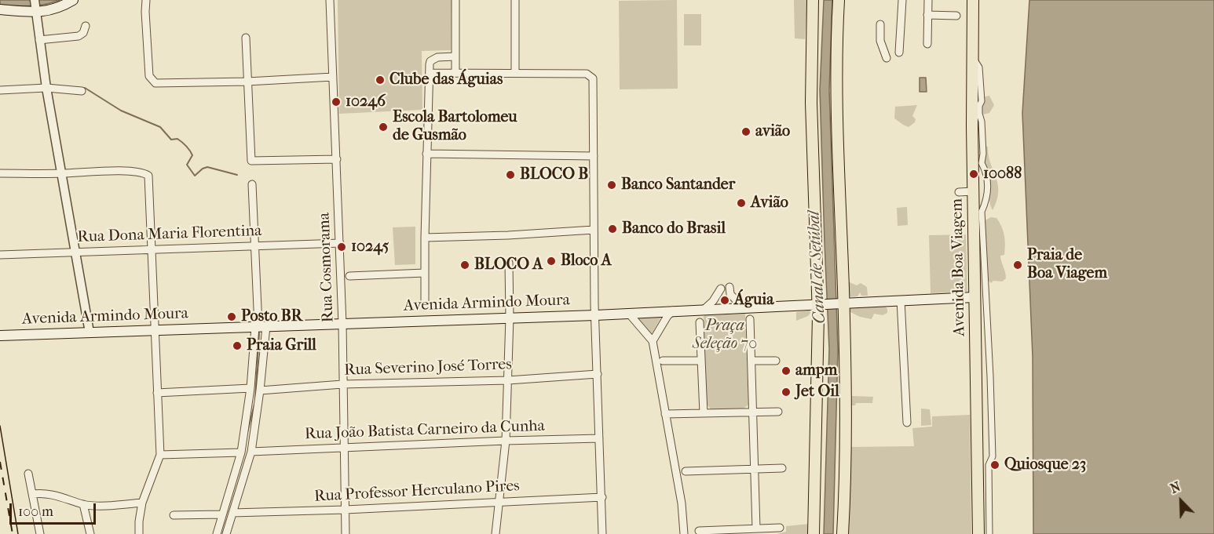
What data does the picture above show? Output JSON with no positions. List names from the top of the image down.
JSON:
{
  "streets": {
    "main road": ["Avenida Boa Viagem", "Avenida Armindo Moura"],
    "street": [
      "Rua Dona Maria Florentina",
      "Rua Cosmorama",
      "Rua Severino José Torres",
      "Rua João Batista Carneiro da Cunha",
      "Rua Professor Herculano Pires"
    ]
  },
  "crossings": [
    ["Rua Dona Maria Florentina", "Rua Cosmorama"],
    ["Rua Cosmorama", "Avenida Armindo Moura"],
    ["Rua Cosmorama", "Rua Severino José Torres"],
    ["Rua Cosmorama", "Rua João Batista Carneiro da Cunha"],
    ["Rua Cosmorama", "Rua Professor Herculano Pires"],
    ["Avenida Boa Viagem", "Avenida Armindo Moura"]
  ],
  "water": ["Canal de Setúbal"],
  "parks": ["Praça Seleção 70"],
  "places": [
    "Clube das Águias",
    "10246",
    "Escola Bartolomeu de Gusmão",
    "avião",
    "10088",
    "BLOCO B",
    "Banco Santander",
    "Avião",
    "Banco do Brasil",
    "10245",
    "Bloco A",
    "BLOCO A",
    "Praia de Boa Viagem",
    "Águia",
    "Posto BR",
    "Praia Grill",
    "ampm",
    "Jet Oil",
    "Quiosque 23"
  ],
  "scale_bar": "100 m",
  "north": "top left"
}
